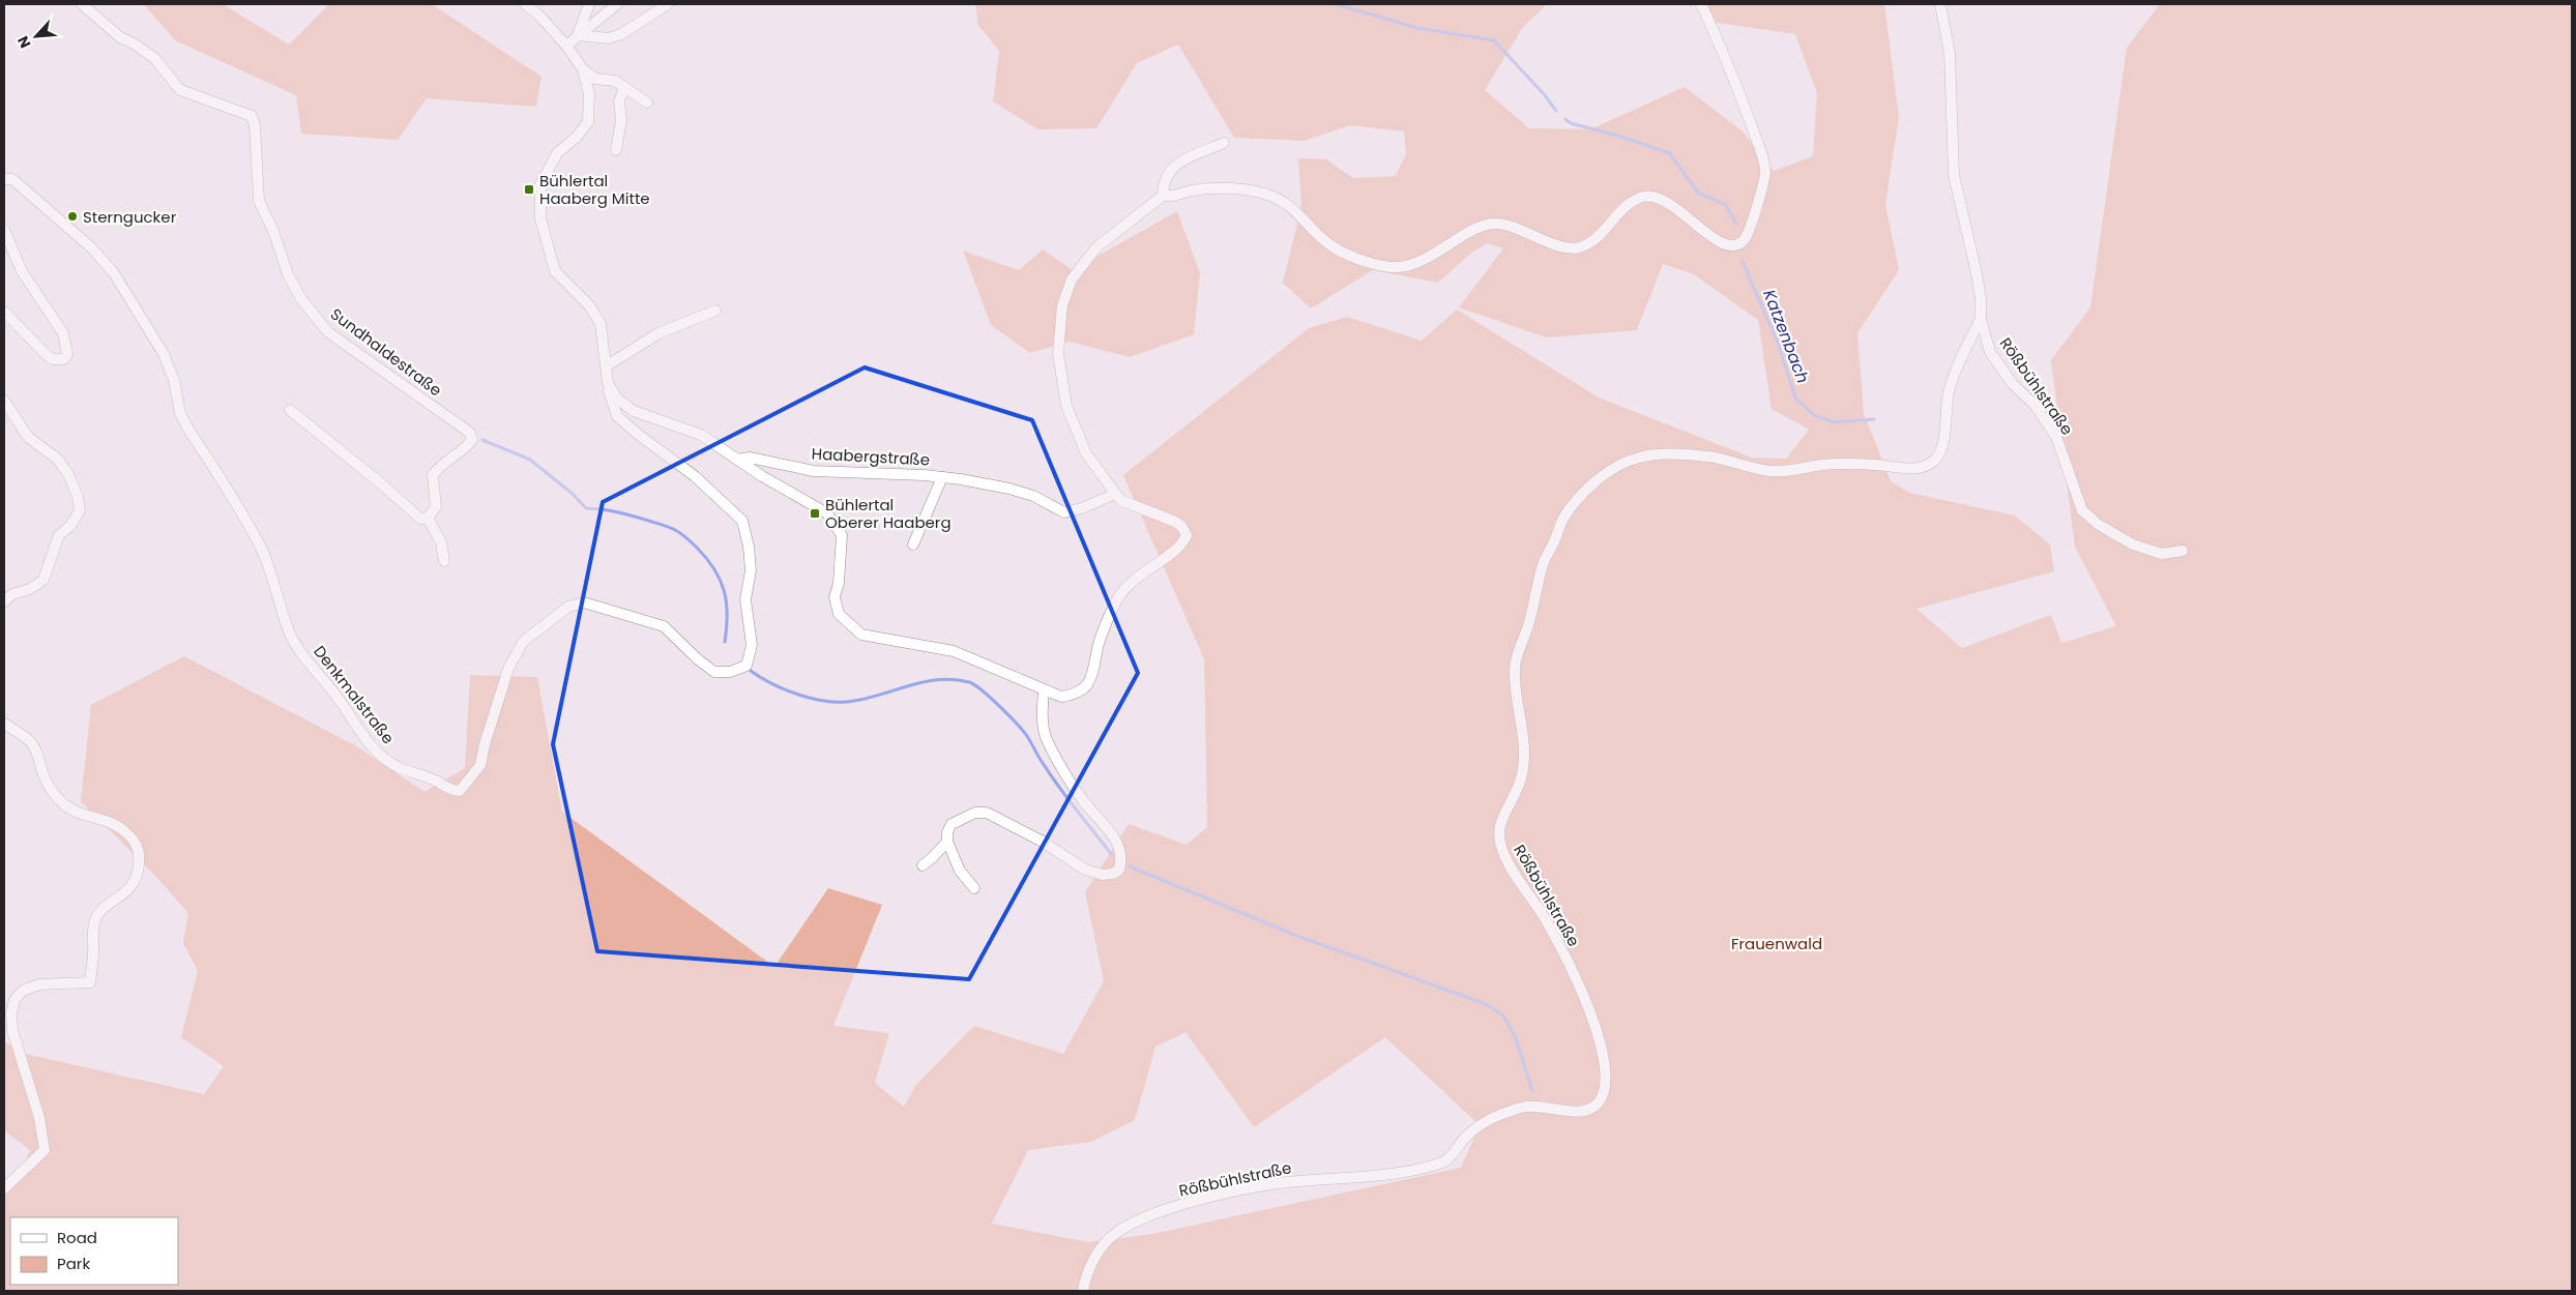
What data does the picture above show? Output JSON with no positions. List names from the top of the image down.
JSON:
{
  "streets": {
    "street": [
      "Sundhaldestraße",
      "Rößbühlstraße",
      "Haabergstraße",
      "Denkmalstraße"
    ]
  },
  "water": ["Katzenbach"],
  "parks": ["Frauenwald"],
  "places": {
    "transit": ["Bühlertal Haaberg Mitte", "Bühlertal Oberer Haaberg"],
    "other": ["Sterngucker"]
  },
  "legend": ["Road", "Park"],
  "north": "bottom left"
}
